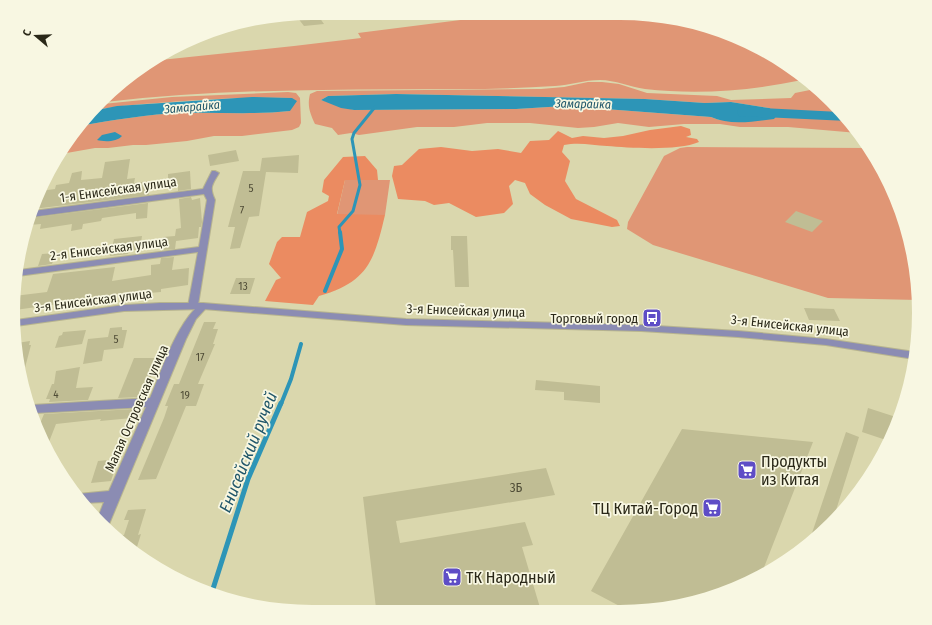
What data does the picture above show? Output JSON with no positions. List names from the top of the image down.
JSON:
{
  "streets": {
    "street": [
      "1-я Енисейская улица",
      "2-я Енисейская улица",
      "3-я Енисейская улица",
      "Малая Островская улица"
    ]
  },
  "crossings": [
    ["1-я Енисейская улица", "Малая Островская улица"],
    ["2-я Енисейская улица", "Малая Островская улица"],
    ["3-я Енисейская улица", "Малая Островская улица"]
  ],
  "water": ["Замарайка", "Енисейский ручей"],
  "places": {
    "bus stop": ["Торговый город"],
    "supermarket": ["Продукты из Китая", "ТЦ Китай-Город", "ТК Народный"]
  },
  "house_numbers": [
    "5",
    "7",
    "13",
    "5",
    "17",
    "4",
    "19",
    "3Б"
  ],
  "north": "left"
}
